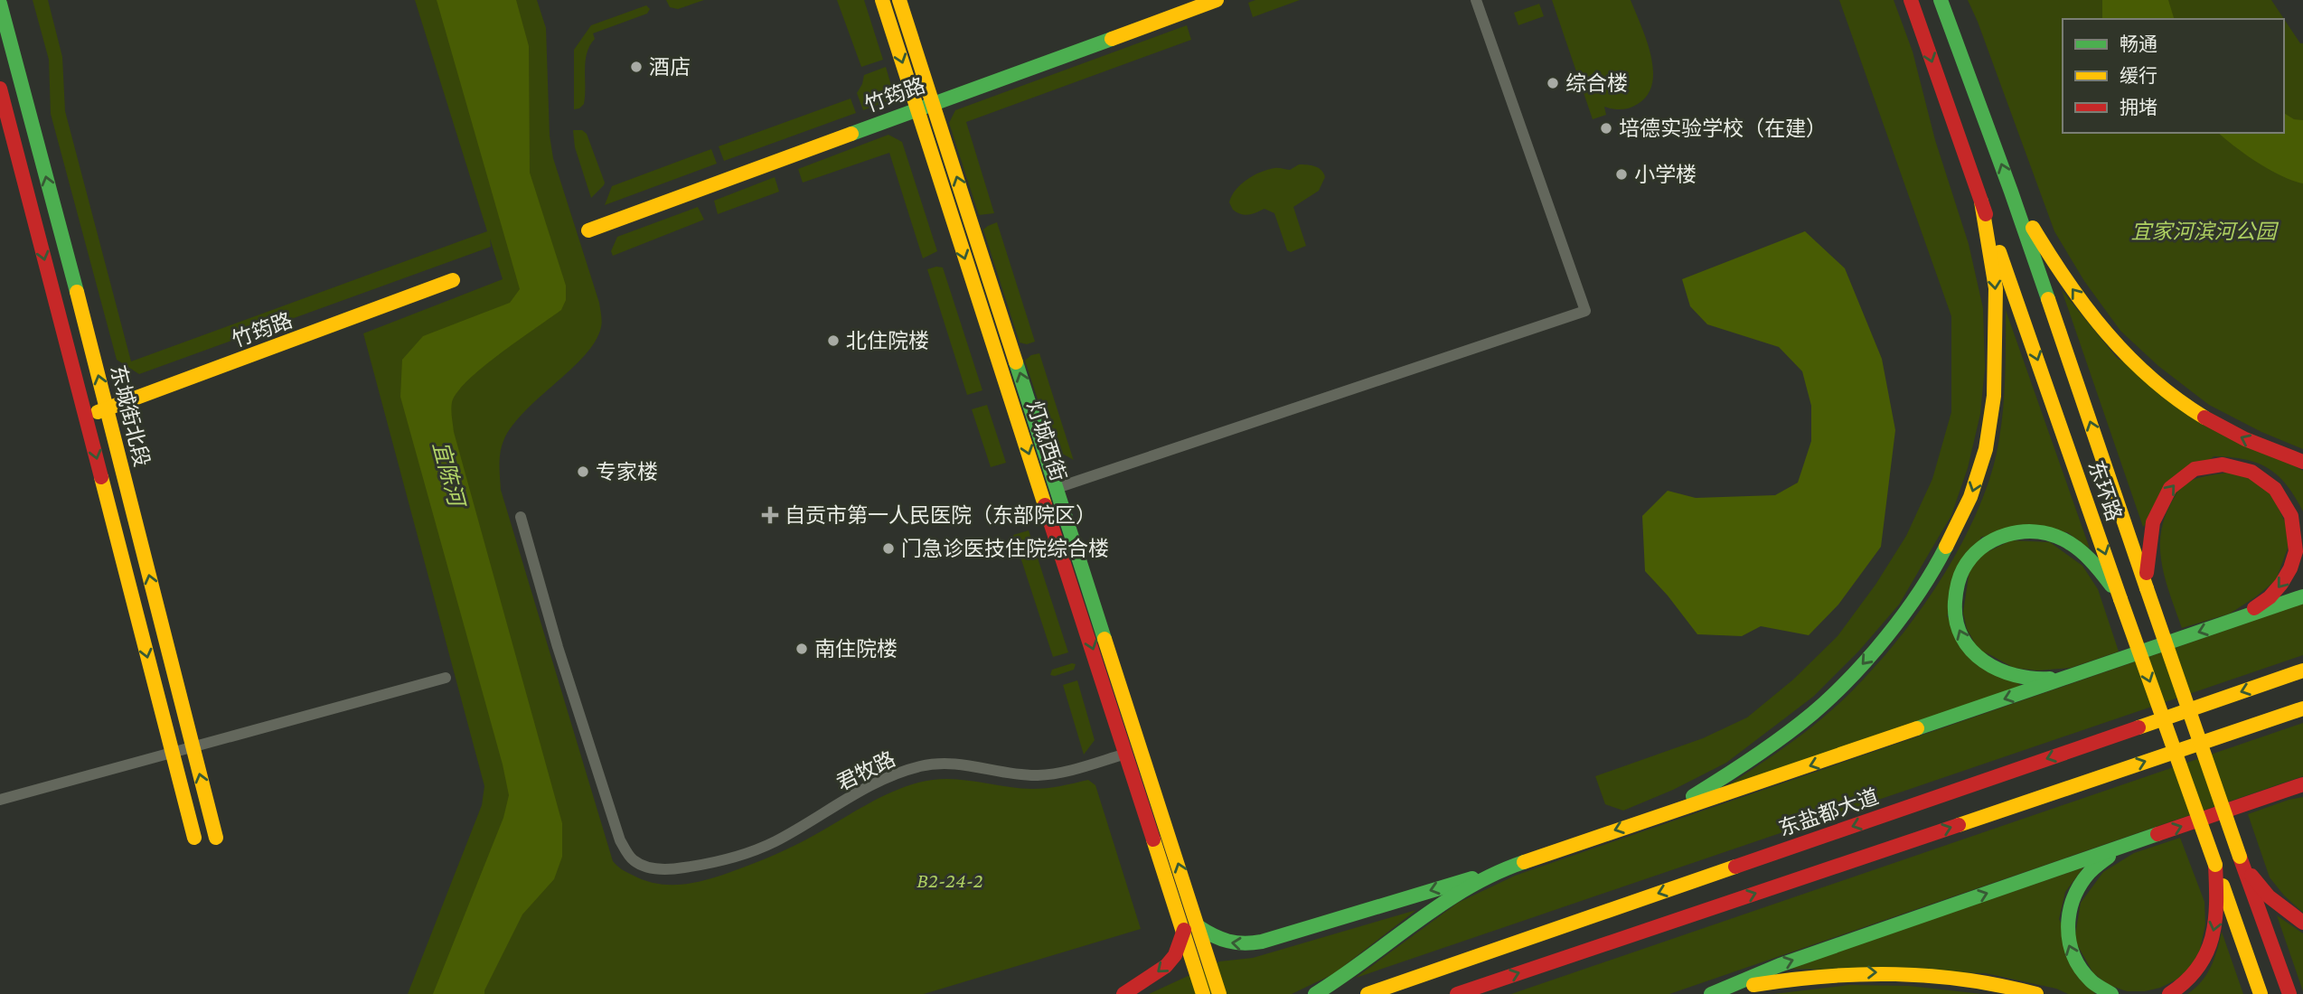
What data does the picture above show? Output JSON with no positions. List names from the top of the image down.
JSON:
{
  "streets": {
    "main road": [
      "竹筠路",
      "东城街北段",
      "灯城西街",
      "东环路",
      "东盐都大道"
    ],
    "street": ["君牧路"]
  },
  "crossings": [
    ["竹筠路", "东城街北段"],
    ["竹筠路", "灯城西街"],
    ["灯城西街", "君牧路"]
  ],
  "water": ["宜陈河"],
  "parks": ["宜家河滨河公园", "B2-24-2"],
  "places": {
    "other": [
      "酒店",
      "综合楼",
      "培德实验学校（在建）",
      "小学楼",
      "北住院楼",
      "专家楼",
      "门急诊医技住院综合楼",
      "南住院楼"
    ],
    "health": ["自贡市第一人民医院（东部院区）"]
  },
  "legend": ["畅通", "缓行", "拥堵"]
}
